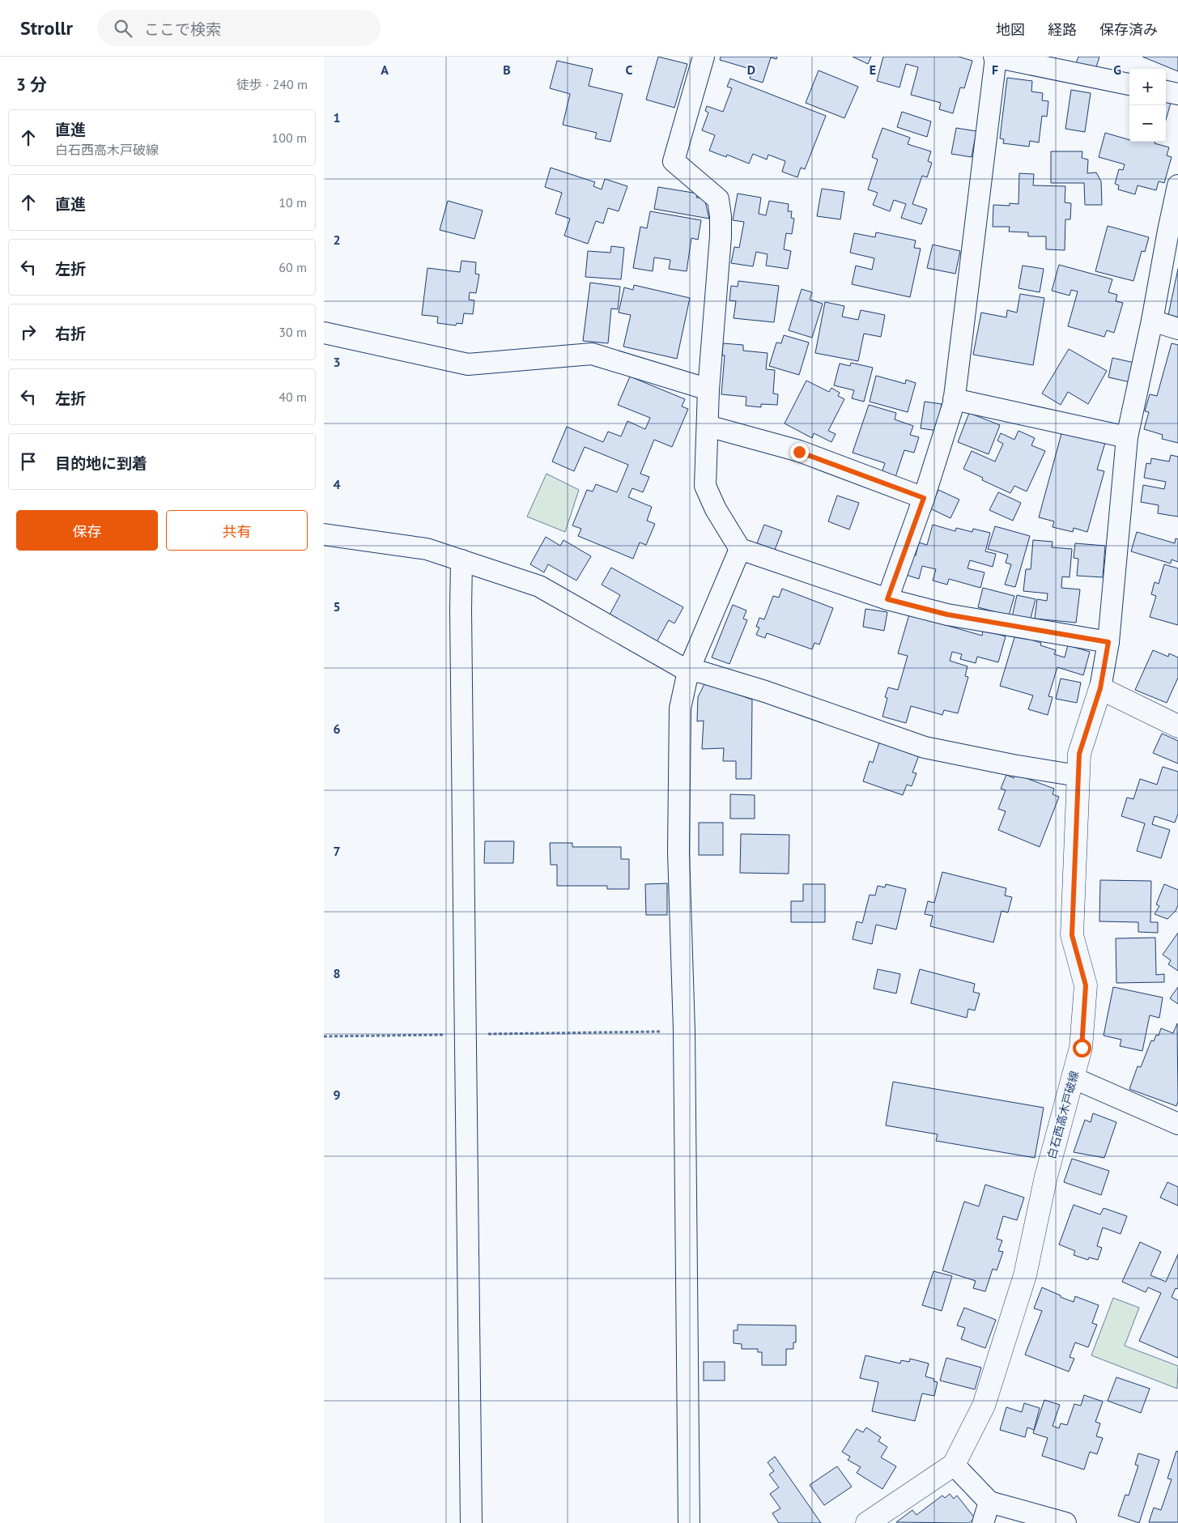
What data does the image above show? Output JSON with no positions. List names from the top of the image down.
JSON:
{
  "streets": {
    "main road": ["白石西高木戸破線"]
  },
  "page": {
    "header": "Strollr",
    "search": "ここで検索",
    "nav": ["地図", "経路", "保存済み"],
    "heading": ["3 分", "徒歩 · 240 m"],
    "map_buttons": ["+", "−"],
    "list": [
      ["直進", "白石西高木戸破線", "100 m"],
      ["直進", "10 m"],
      ["左折", "60 m"],
      ["右折", "30 m"],
      ["左折", "40 m"],
      "目的地に到着"
    ],
    "buttons": ["保存", "共有"]
  },
  "grid": {
    "columns": [
      "A",
      "B",
      "C",
      "D",
      "E",
      "F",
      "G"
    ],
    "rows": [
      "1",
      "2",
      "3",
      "4",
      "5",
      "6",
      "7",
      "8",
      "9"
    ]
  }
}
